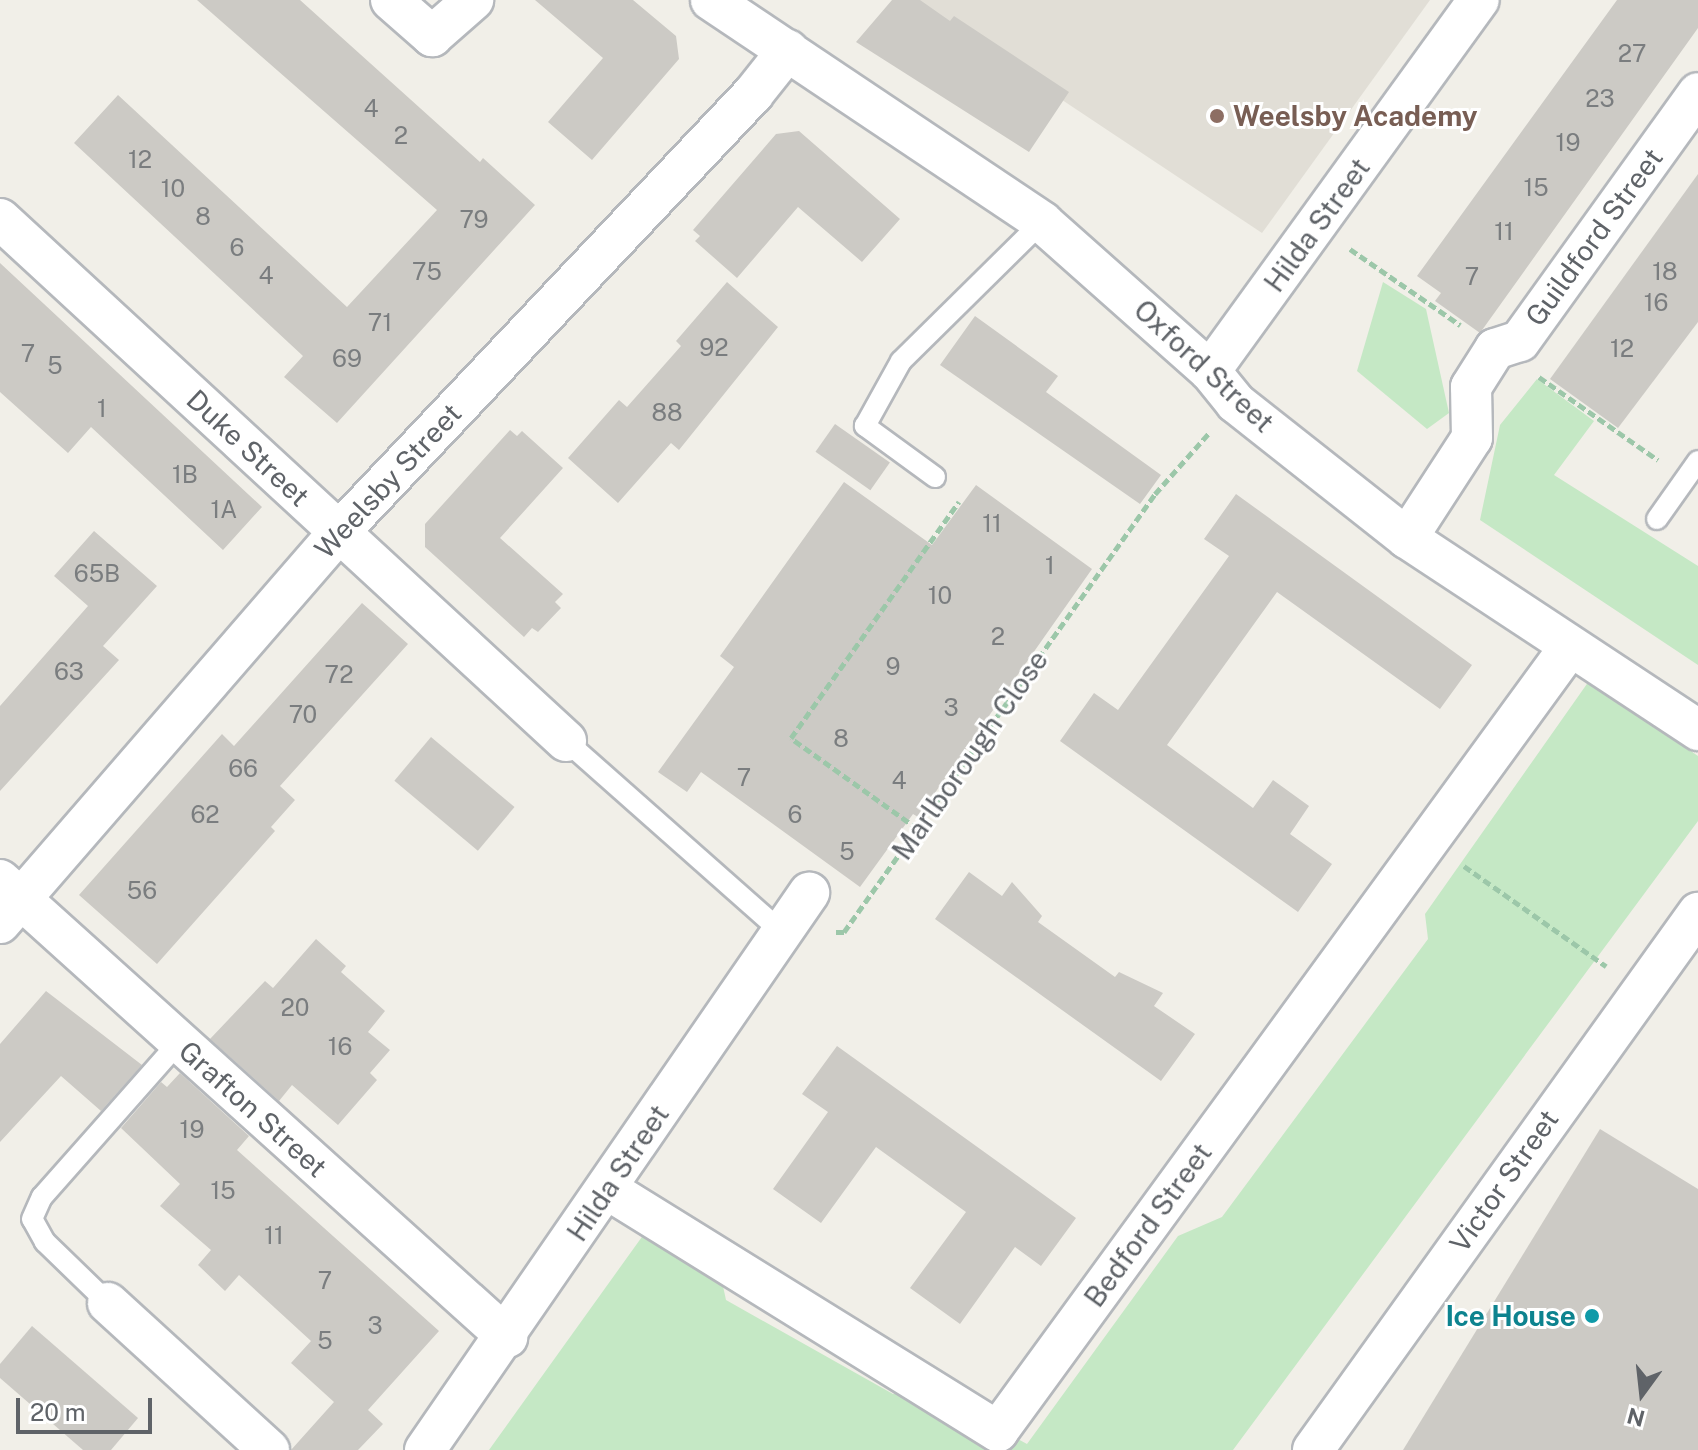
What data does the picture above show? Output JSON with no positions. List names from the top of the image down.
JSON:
{
  "streets": {
    "street": [
      "Hilda Street",
      "Guildford Street",
      "Oxford Street",
      "Duke Street",
      "Weelsby Street",
      "Grafton Street",
      "Victor Street",
      "Bedford Street"
    ],
    "path": ["Marlborough Close"]
  },
  "crossings": [
    ["Hilda Street", "Oxford Street"],
    ["Hilda Street", "Marlborough Close"],
    ["Hilda Street", "Grafton Street"],
    ["Hilda Street", "Bedford Street"],
    ["Guildford Street", "Oxford Street"],
    ["Oxford Street", "Weelsby Street"],
    ["Oxford Street", "Marlborough Close"],
    ["Oxford Street", "Bedford Street"],
    ["Duke Street", "Weelsby Street"],
    ["Weelsby Street", "Grafton Street"]
  ],
  "places": ["Weelsby Academy", "Ice House"],
  "house_numbers": [
    "27",
    "23",
    "4",
    "2",
    "19",
    "12",
    "15",
    "10",
    "8",
    "79",
    "11",
    "6",
    "75",
    "18",
    "4",
    "7",
    "16",
    "71",
    "92",
    "12",
    "7",
    "69",
    "5",
    "1",
    "88",
    "1B",
    "1A",
    "11",
    "1",
    "65B",
    "10",
    "2",
    "9",
    "63",
    "72",
    "3",
    "70",
    "8",
    "66",
    "7",
    "4",
    "62",
    "6",
    "5",
    "56",
    "20",
    "16",
    "19",
    "15",
    "11",
    "7",
    "3",
    "5"
  ],
  "scale_bar": "20 m",
  "north": "bottom"
}
